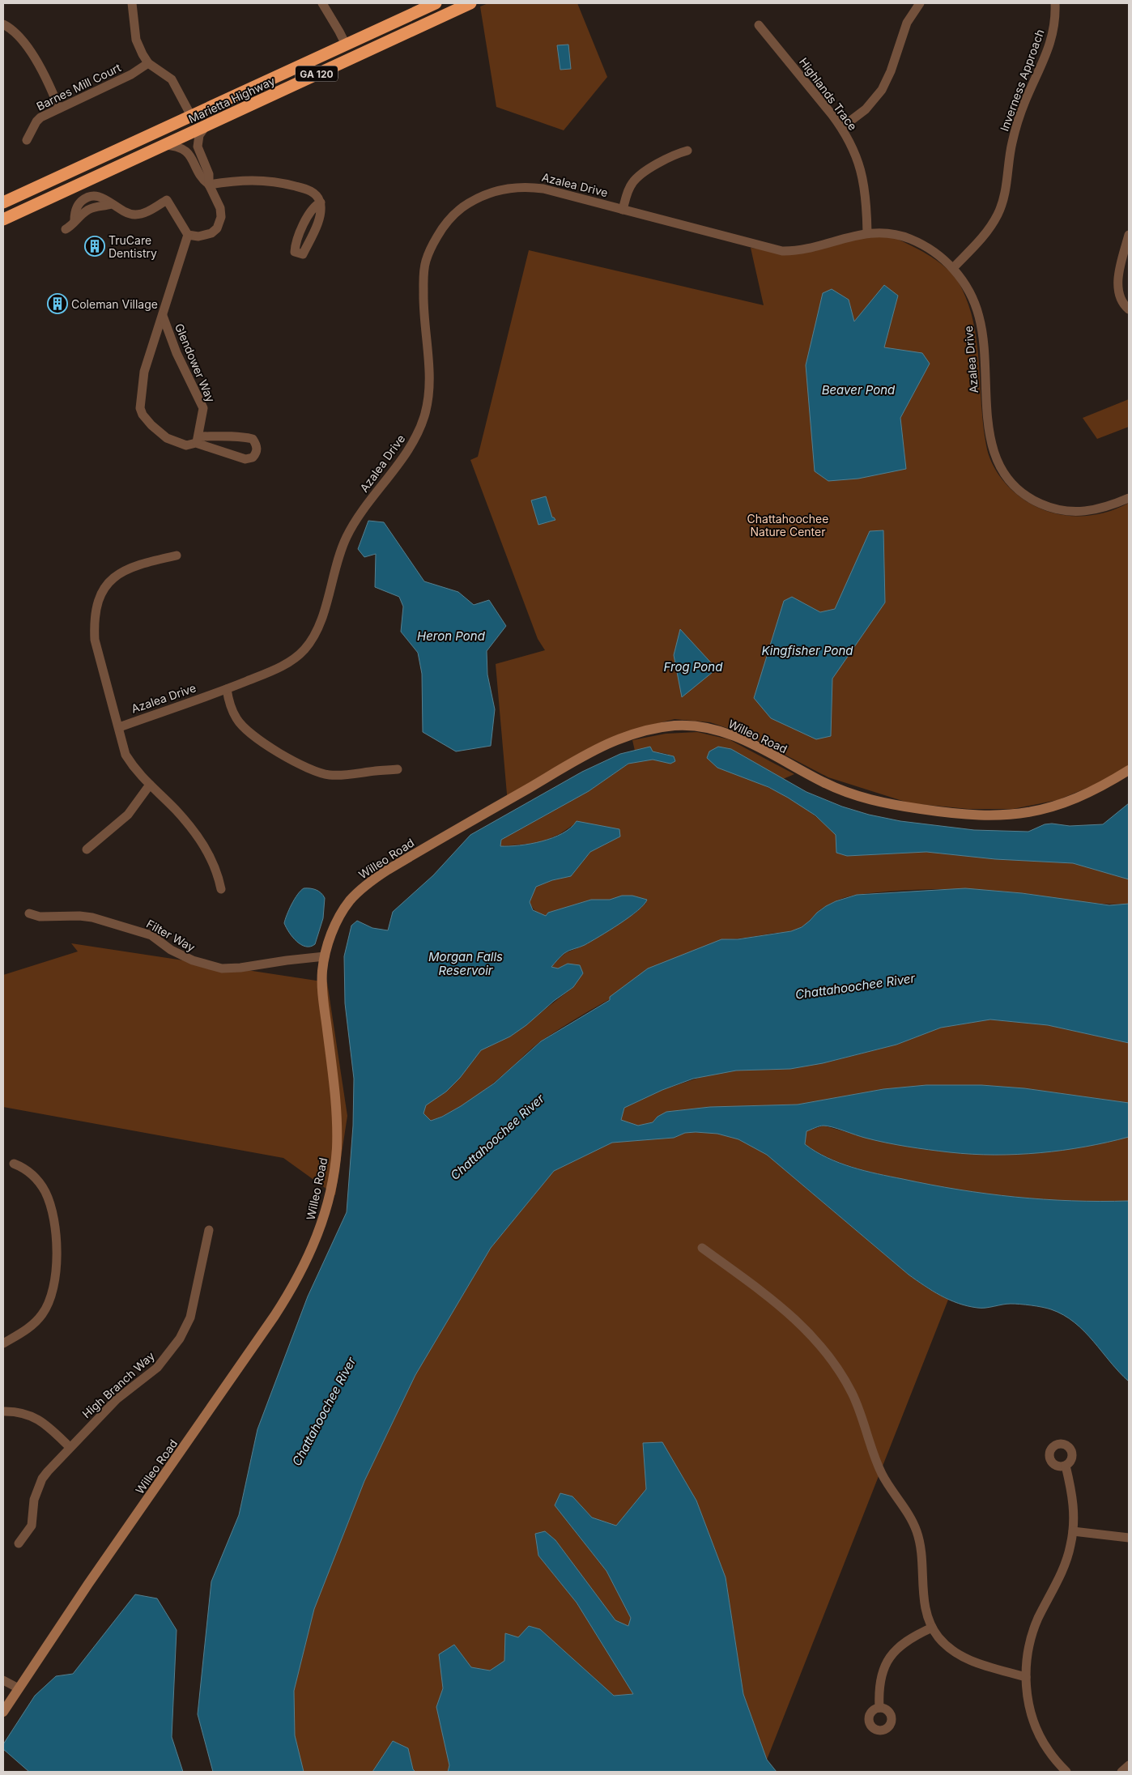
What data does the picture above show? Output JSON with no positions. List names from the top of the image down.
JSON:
{
  "streets": {
    "highway": ["GA 120", "Marietta Highway"],
    "street": [
      "Inverness Approach",
      "Barnes Mill Court",
      "Highlands Trace",
      "Azalea Drive",
      "Glendower Way",
      "Willeo Road",
      "Filter Way",
      "High Branch Way"
    ]
  },
  "crossings": [
    ["Inverness Approach", "Azalea Drive"],
    ["Highlands Trace", "Azalea Drive"],
    ["Willeo Road", "Filter Way"]
  ],
  "water": [
    "Beaver Pond",
    "Heron Pond",
    "Kingfisher Pond",
    "Frog Pond",
    "Morgan Falls Reservoir",
    "Chattahoochee River"
  ],
  "parks": ["Chattahoochee Nature Center"],
  "places": {
    "building": ["TruCare Dentistry", "Coleman Village"]
  }
}
